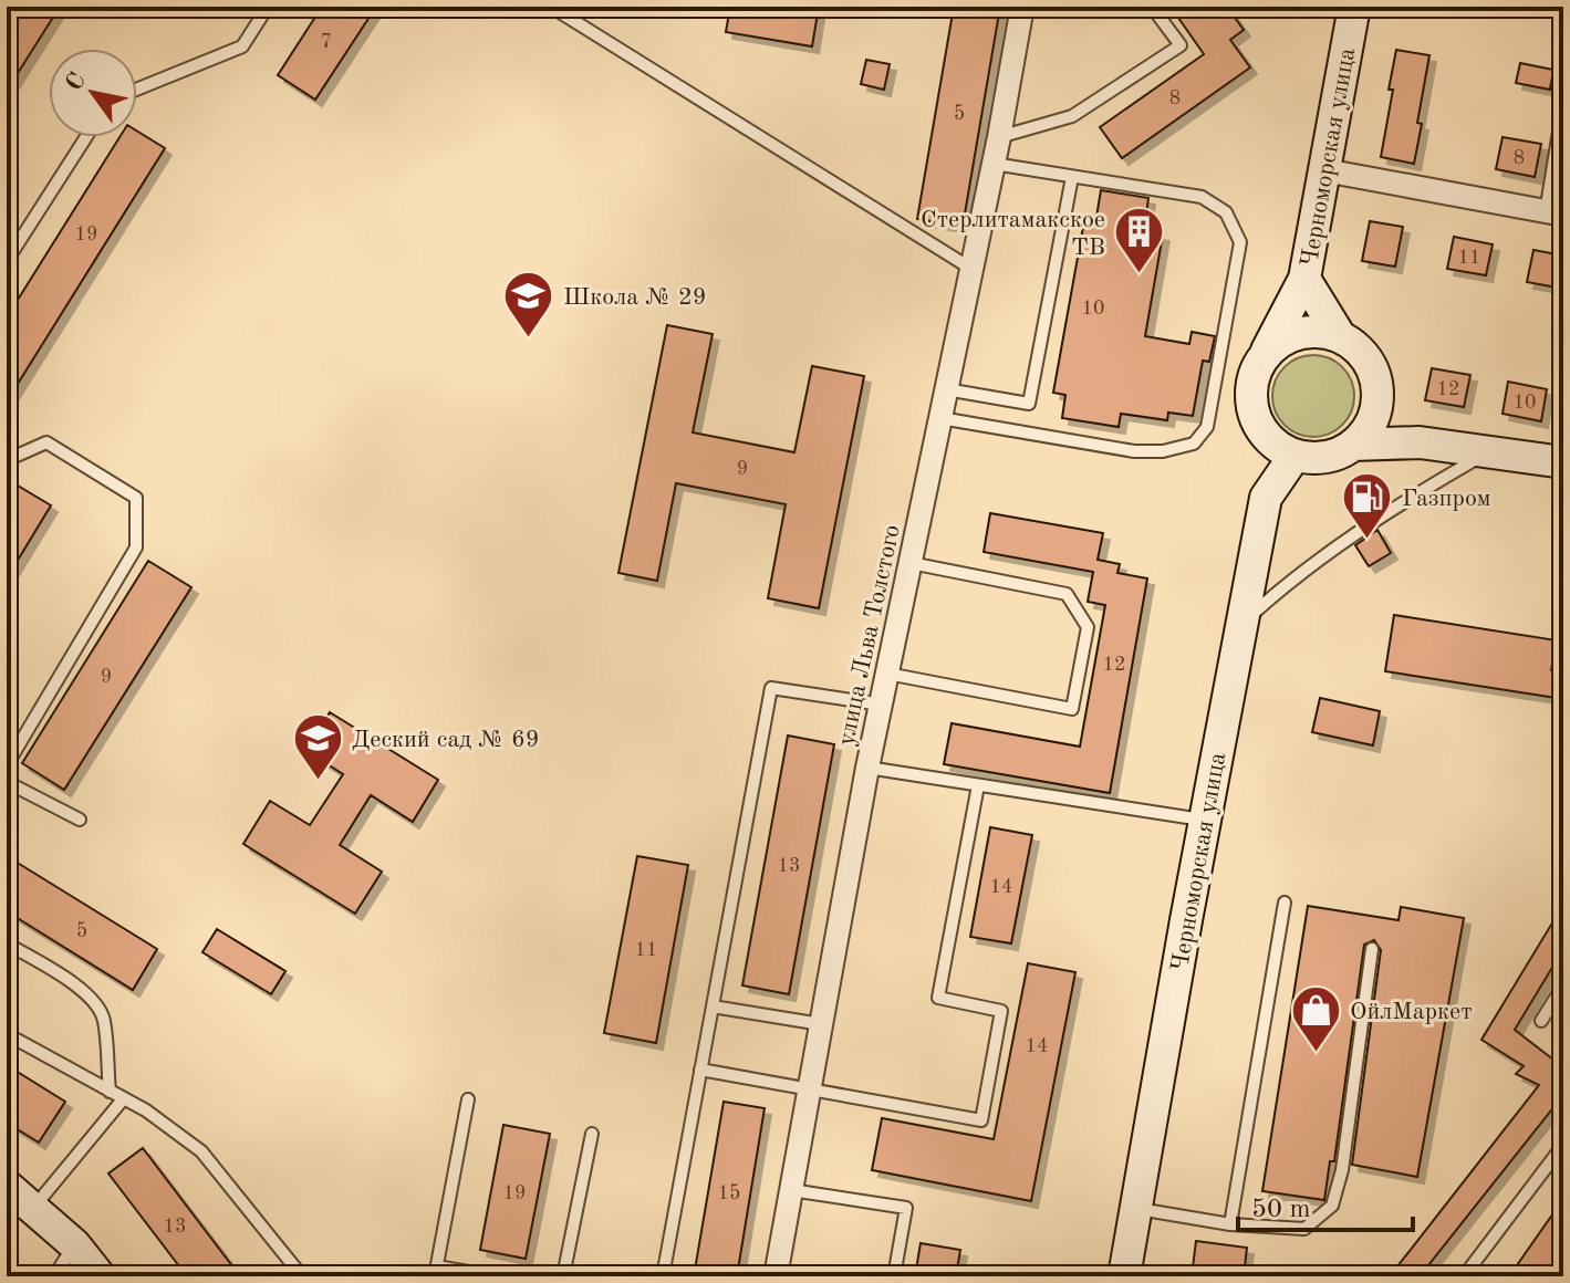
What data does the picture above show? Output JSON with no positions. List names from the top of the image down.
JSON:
{
  "streets": {
    "main road": ["Черноморская улица"],
    "street": ["улица Льва Толстого"]
  },
  "places": {
    "building": ["Стерлитамакское ТВ"],
    "school or university": ["Школа № 29", "Деский сад № 69"],
    "fuel station": ["Газпром"],
    "shop": ["ОйлМаркет"]
  },
  "house_numbers": [
    "7",
    "8",
    "5",
    "8",
    "19",
    "11",
    "10",
    "12",
    "10",
    "9",
    "12",
    "9",
    "13",
    "14",
    "5",
    "11",
    "14",
    "19",
    "15",
    "13"
  ],
  "scale_bar": "50 m",
  "north": "top left"
}
